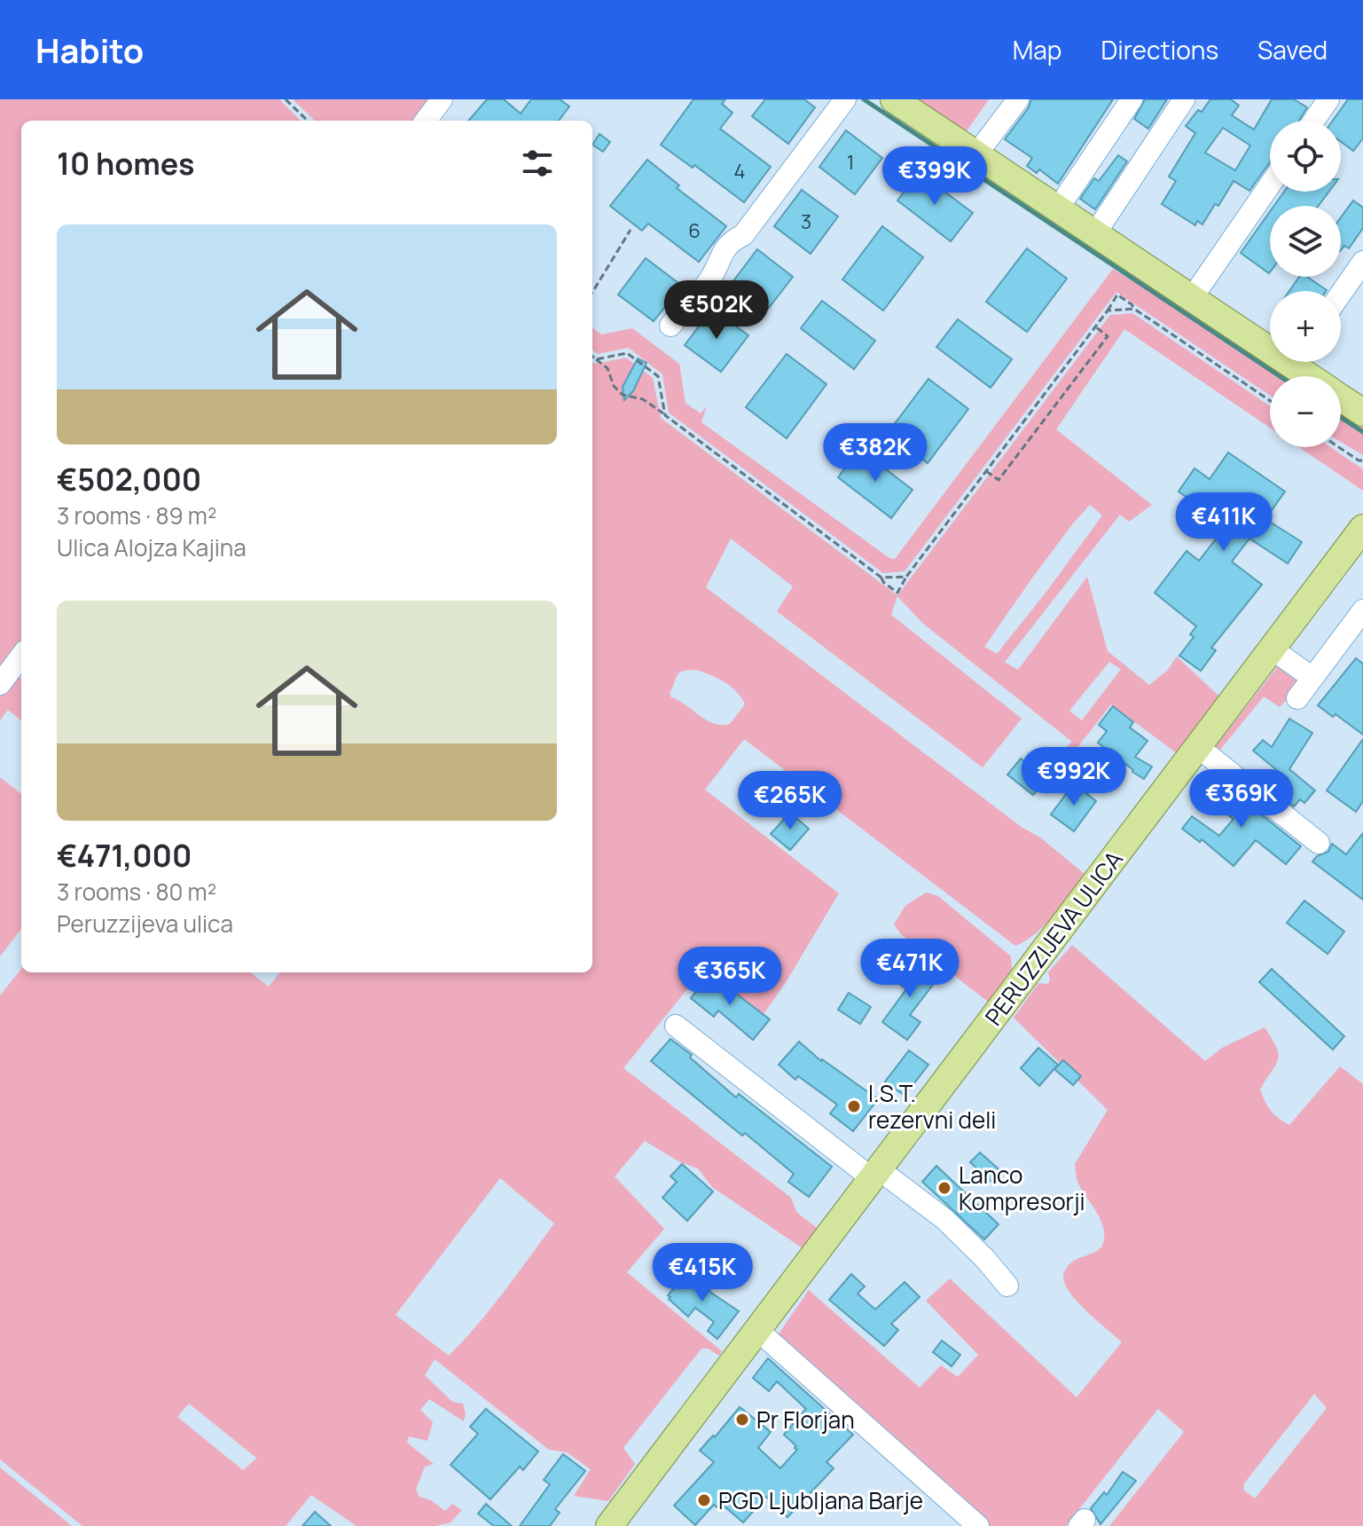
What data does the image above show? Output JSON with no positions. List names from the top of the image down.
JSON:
{
  "streets": {
    "main road": ["PERUZZIJEVA ULICA"]
  },
  "places": [
    "I.S.T. rezervni deli",
    "Lanco Kompresorji",
    "Pr Florjan",
    "PGD Ljubljana Barje"
  ],
  "house_numbers": [
    "1",
    "4",
    "3",
    "6"
  ],
  "page": {
    "header": "Habito",
    "nav": ["Map", "Directions", "Saved"],
    "map_buttons": ["+", "−"],
    "heading": "10 homes",
    "price": [
      "€399K",
      "€502K",
      "€382K",
      "€411K",
      "€992K",
      "€369K",
      "€265K",
      "€471K",
      "€365K",
      "€415K"
    ],
    "list": [
      {
        "name": "€502,000",
        "note": "3 rooms · 89 m² · Ulica Alojza Kajina"
      },
      {
        "name": "€471,000",
        "note": "3 rooms · 80 m² · Peruzzijeva ulica"
      }
    ]
  }
}
